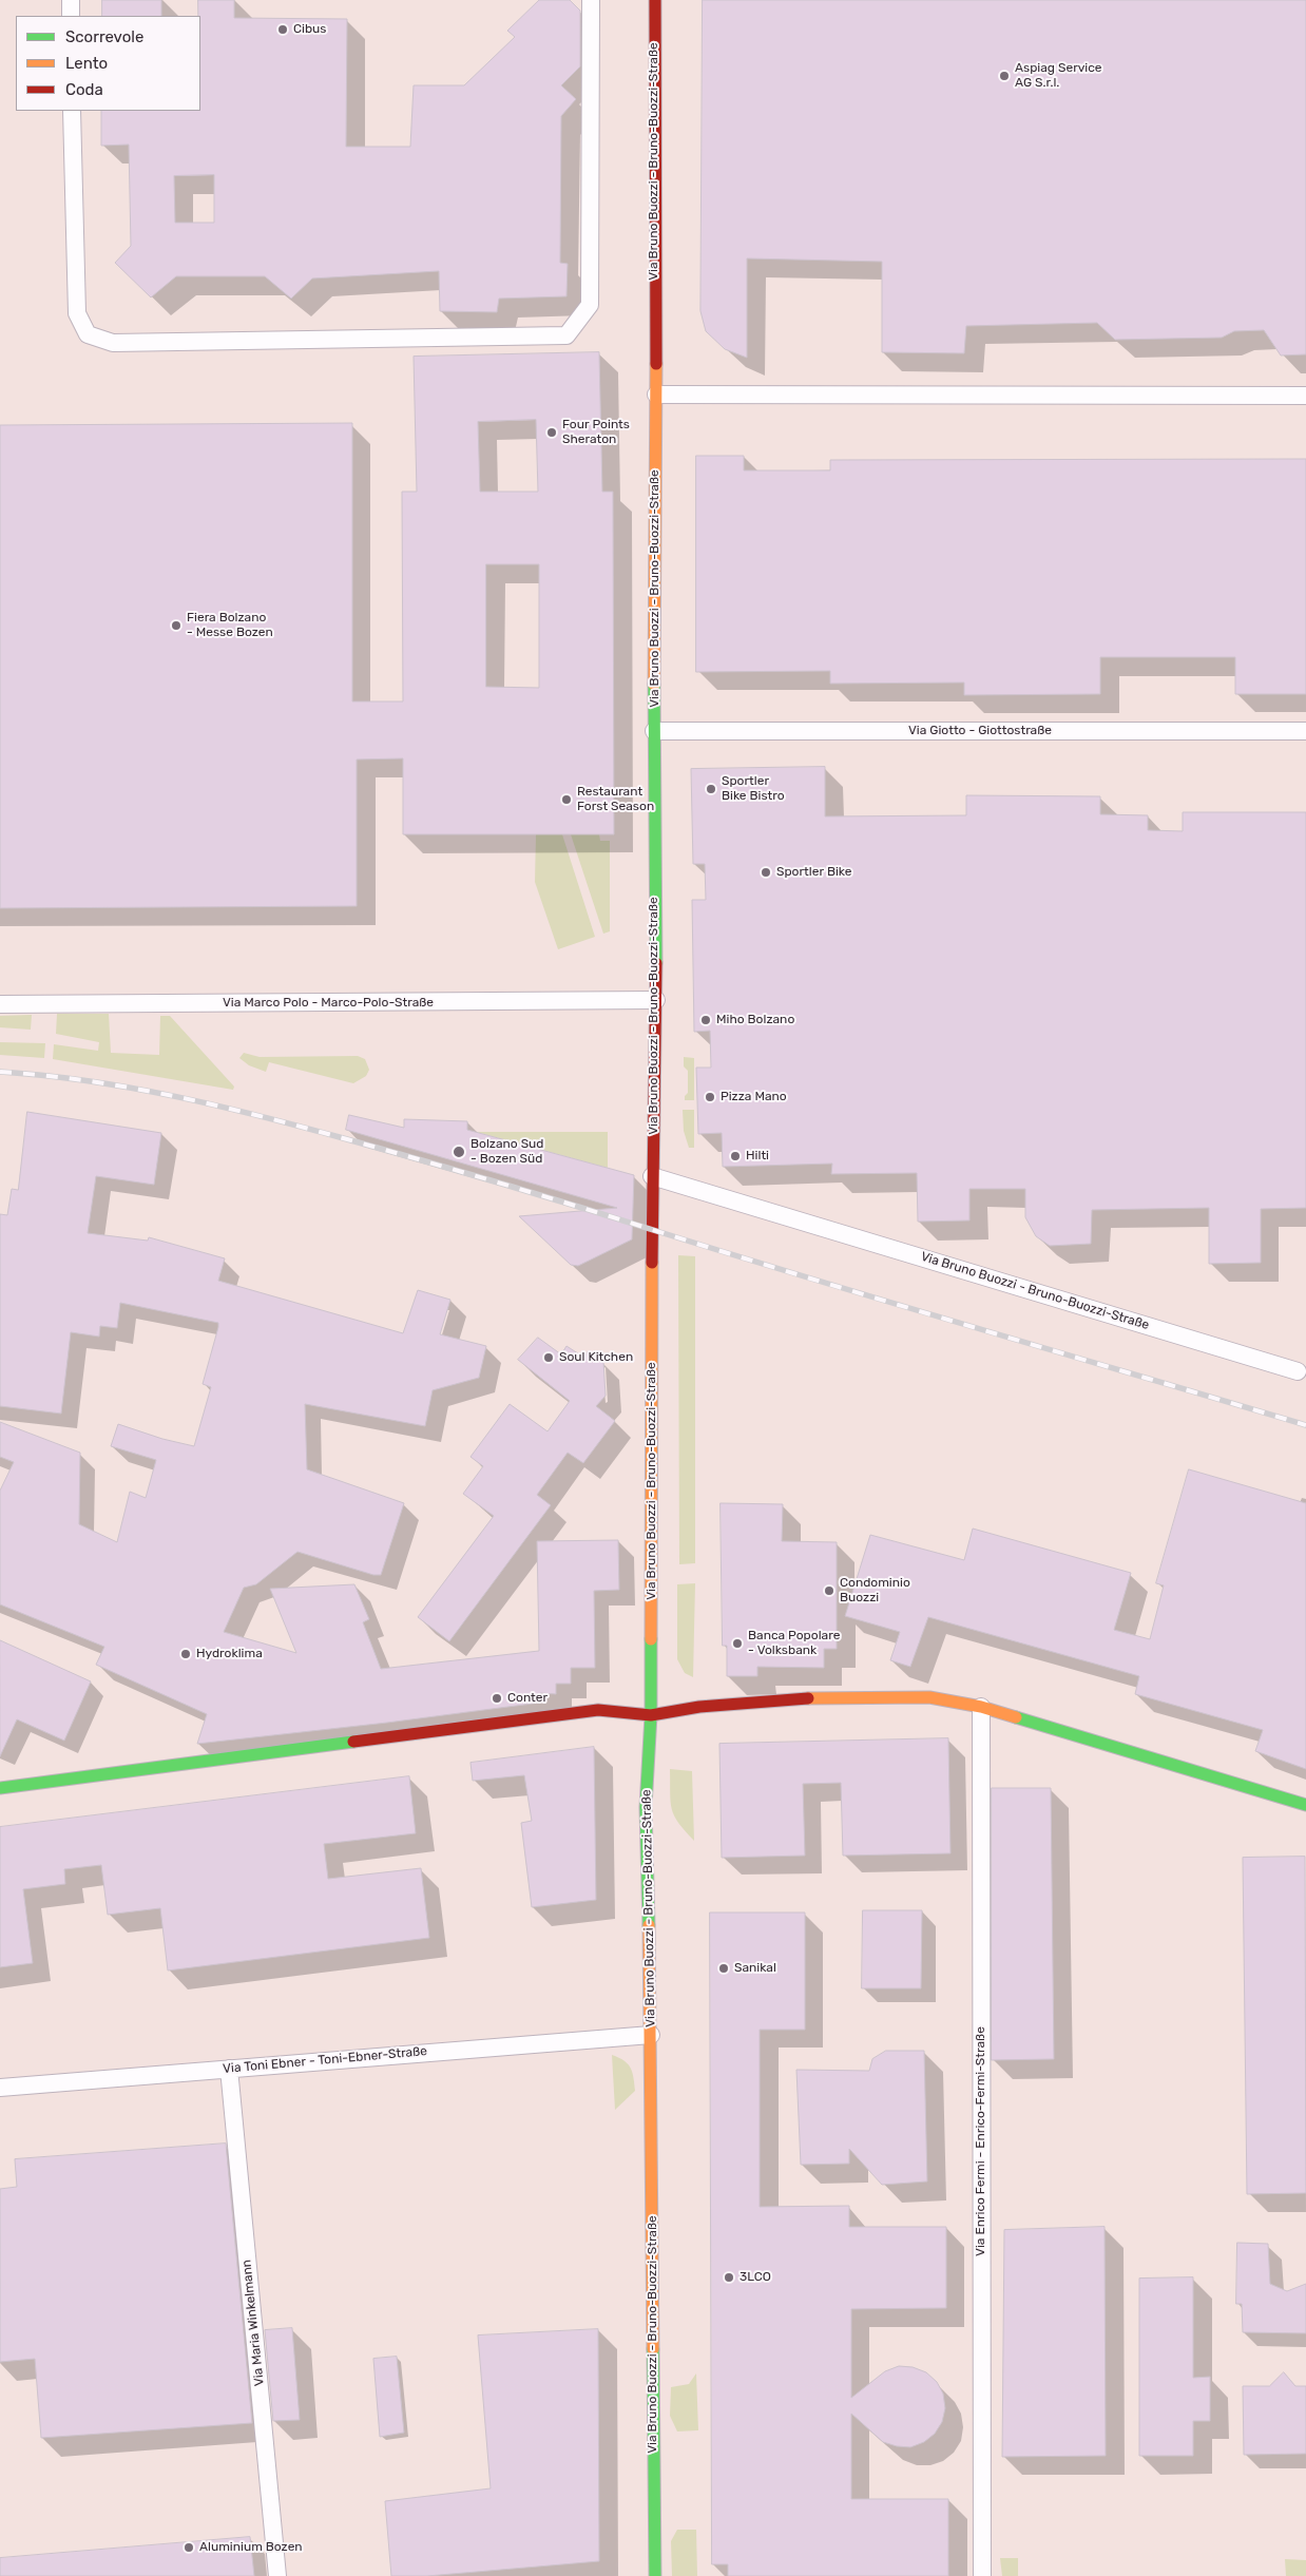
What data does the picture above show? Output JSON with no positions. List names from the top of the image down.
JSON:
{
  "streets": {
    "main road": ["Via Bruno Buozzi - Bruno-Buozzi-Straße"],
    "street": [
      "Via Giotto - Giottostraße",
      "Via Marco Polo - Marco-Polo-Straße",
      "Via Toni Ebner - Toni-Ebner-Straße",
      "Via Enrico Fermi - Enrico-Fermi-Straße",
      "Via Maria Winkelmann"
    ]
  },
  "crossings": [
    ["Via Bruno Buozzi - Bruno-Buozzi-Straße", "Via Giotto - Giottostraße"],
    ["Via Bruno Buozzi - Bruno-Buozzi-Straße", "Via Marco Polo - Marco-Polo-Straße"],
    ["Via Bruno Buozzi - Bruno-Buozzi-Straße", "Via Toni Ebner - Toni-Ebner-Straße"],
    ["Via Toni Ebner - Toni-Ebner-Straße", "Via Maria Winkelmann"]
  ],
  "places": [
    "Cibus",
    "Aspiag Service AG S.r.l.",
    "Four Points Sheraton",
    "Fiera Bolzano - Messe Bozen",
    "Sportler Bike Bistro",
    "Restaurant Forst Season",
    "Sportler Bike",
    "Miho Bolzano",
    "Pizza Mano",
    "Bolzano Sud - Bozen Süd",
    "Hilti",
    "Soul Kitchen",
    "Condominio Buozzi",
    "Banca Popolare - Volksbank",
    "Hydroklima",
    "Conter",
    "Sanikal",
    "3LCO",
    "Aluminium Bozen"
  ],
  "legend": ["Scorrevole", "Lento", "Coda"]
}
